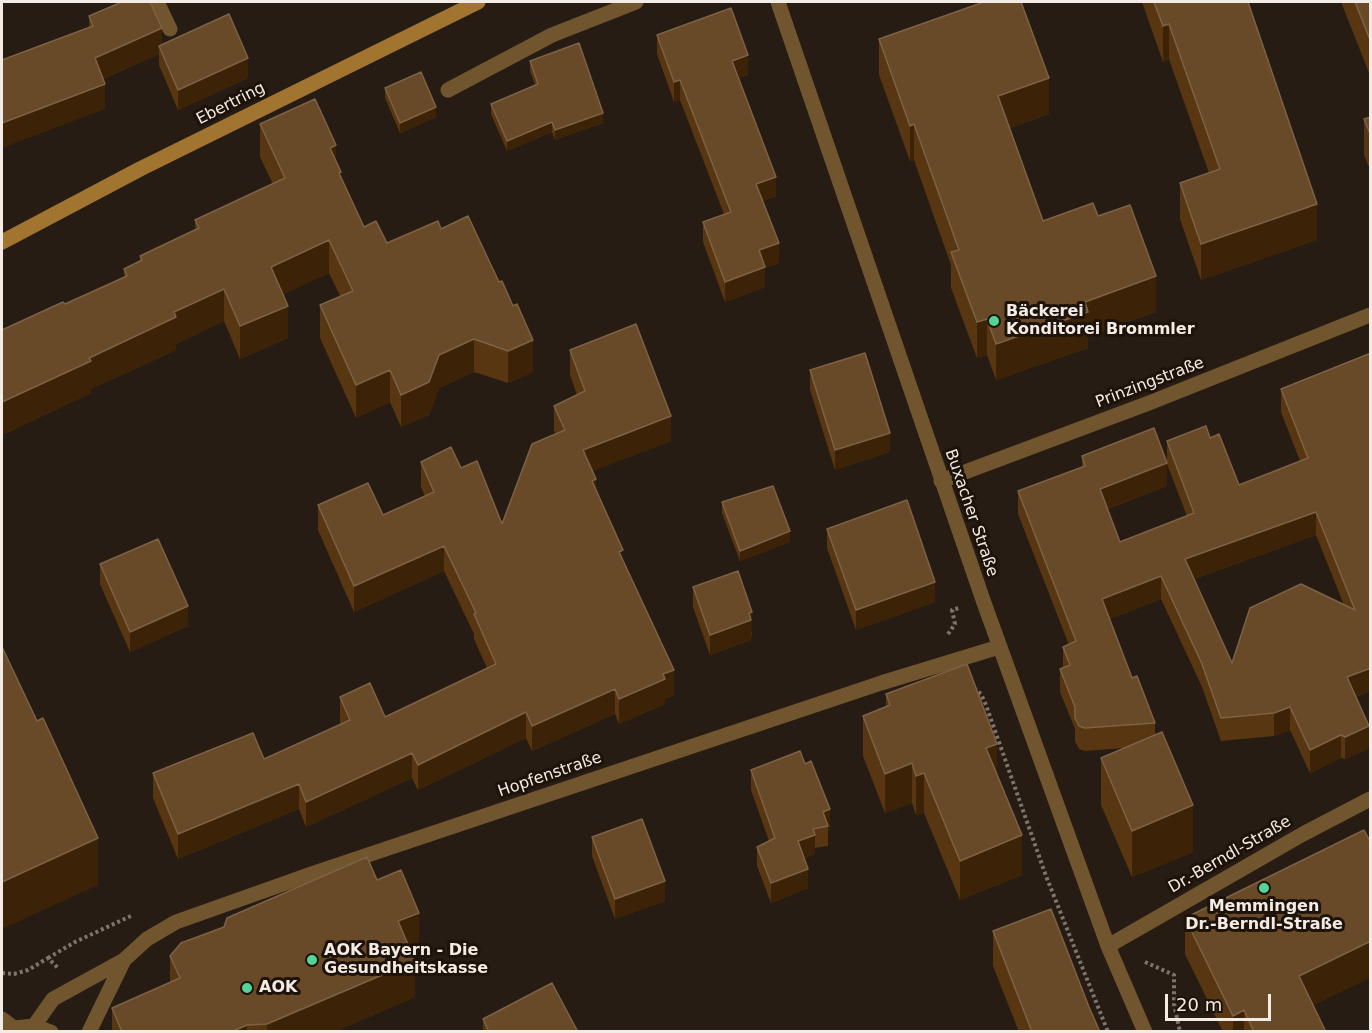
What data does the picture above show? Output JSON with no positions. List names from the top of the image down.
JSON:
{
  "streets": {
    "main road": ["Ebertring"],
    "street": [
      "Prinzingstraße",
      "Buxacher Straße",
      "Hopfenstraße",
      "Dr.-Berndl-Straße"
    ]
  },
  "crossings": [
    ["Prinzingstraße", "Buxacher Straße"],
    ["Buxacher Straße", "Hopfenstraße"],
    ["Buxacher Straße", "Dr.-Berndl-Straße"]
  ],
  "places": [
    "Bäckerei Konditorei Brommler",
    "Memmingen Dr.-Berndl-Straße",
    "AOK Bayern - Die Gesundheitskasse",
    "AOK"
  ],
  "scale_bar": "20 m"
}
